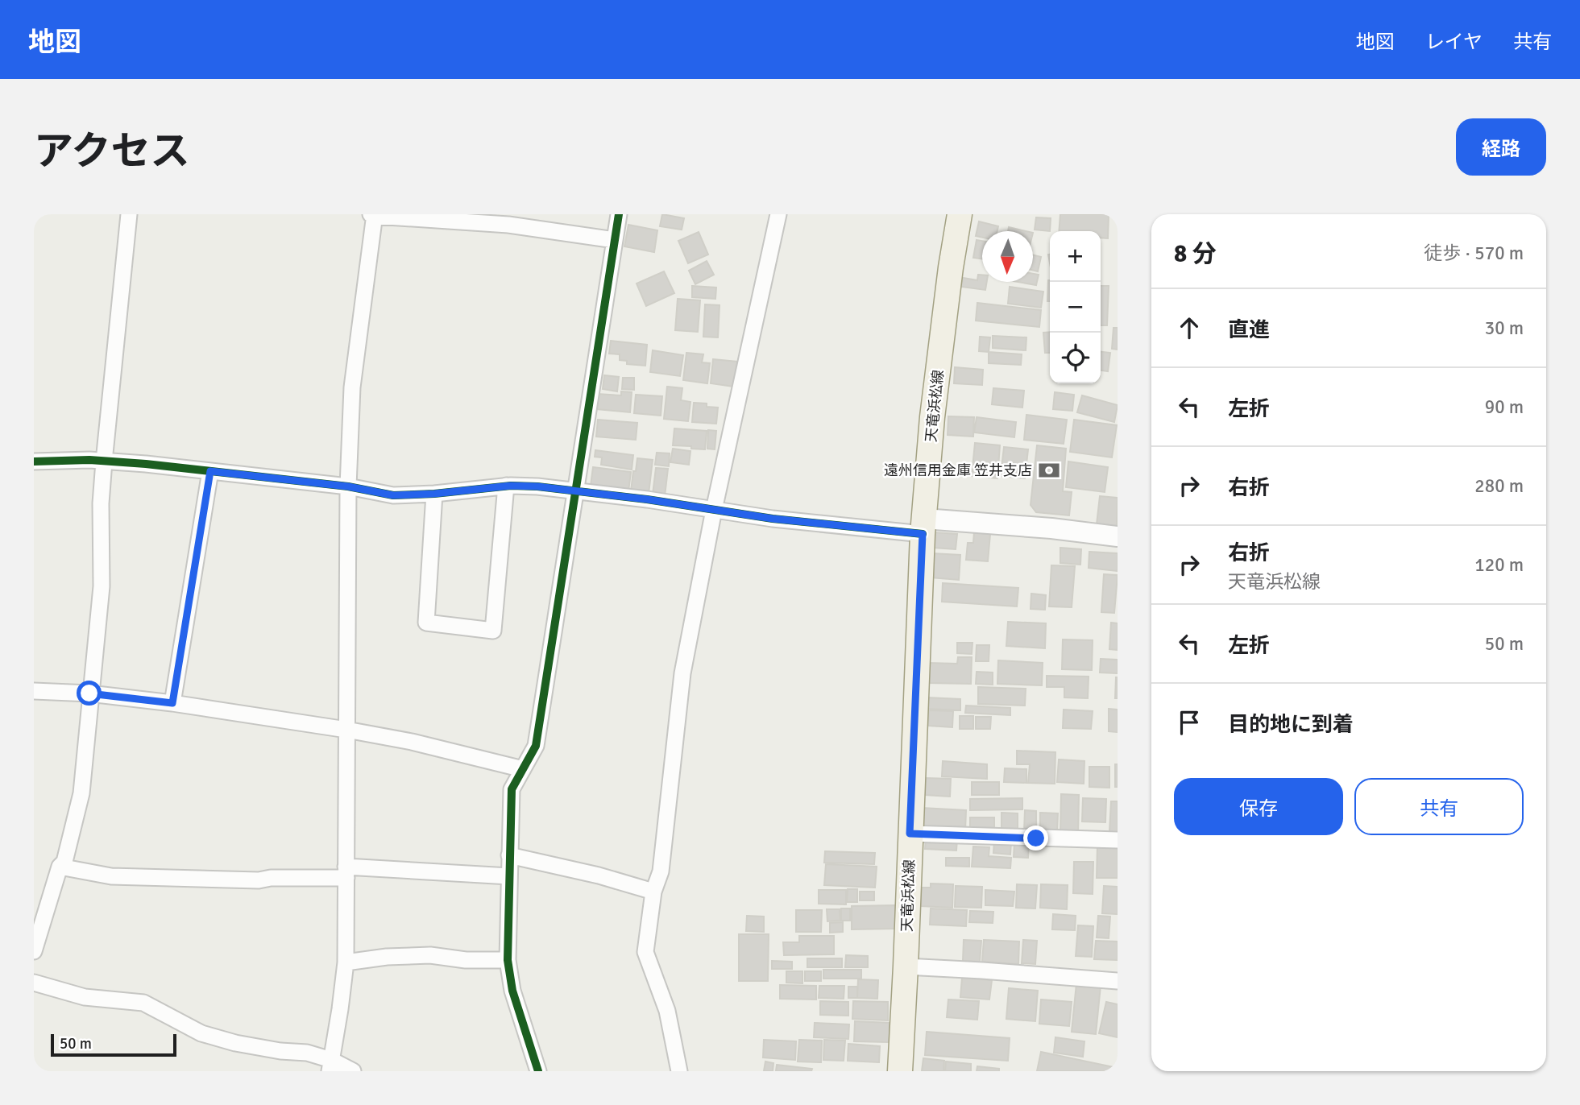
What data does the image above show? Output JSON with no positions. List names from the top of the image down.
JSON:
{
  "streets": {
    "main road": ["天竜浜松線"]
  },
  "places": {
    "bank": ["遠州信用金庫 笠井支店"]
  },
  "scale_bar": "50 m",
  "north": "bottom",
  "page": {
    "header": "地図",
    "nav": ["地図", "レイヤ", "共有"],
    "title": "アクセス",
    "buttons": [
      "経路",
      ["保存", "共有"]
    ],
    "heading": ["8 分", "徒歩 · 570 m"],
    "map_buttons": ["+", "−"],
    "list": [
      ["直進", "30 m"],
      ["左折", "90 m"],
      ["右折", "280 m"],
      ["右折", "天竜浜松線", "120 m"],
      ["左折", "50 m"],
      "目的地に到着"
    ],
    "scale": "50 m"
  }
}
